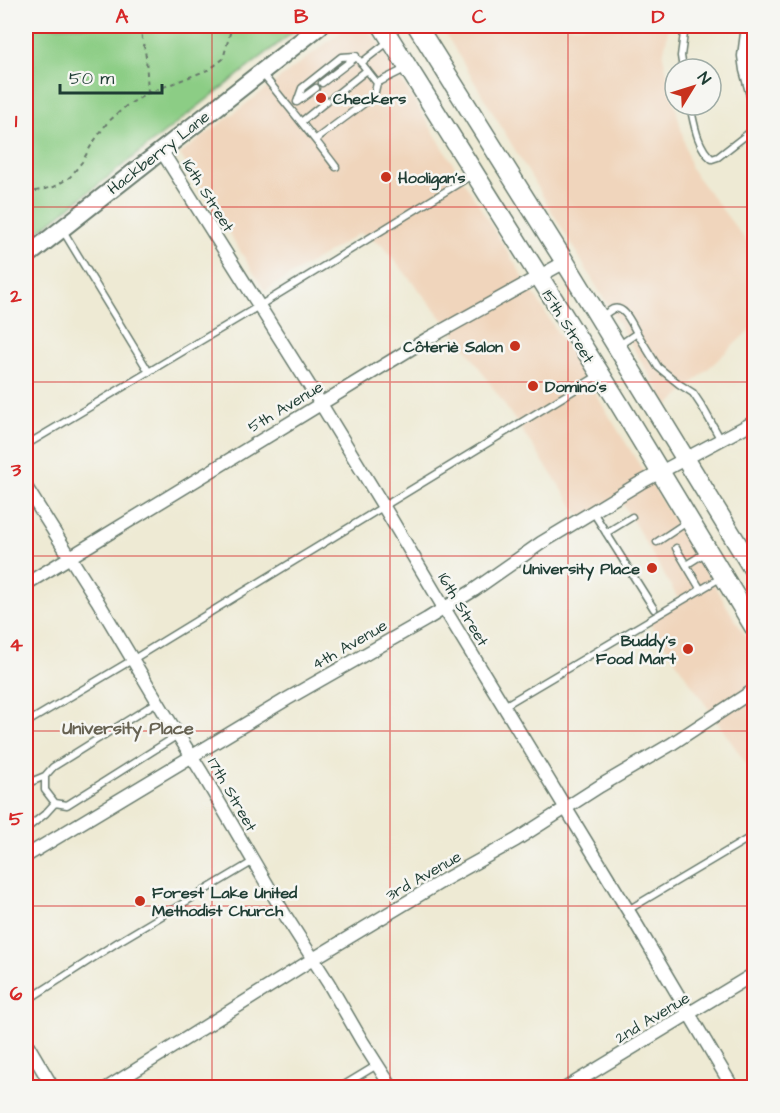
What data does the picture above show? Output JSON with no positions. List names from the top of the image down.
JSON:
{
  "streets": {
    "main road": ["Hackberry Lane", "15th Street"],
    "street": [
      "16th Street",
      "5th Avenue",
      "4th Avenue",
      "17th Street",
      "3rd Avenue",
      "2nd Avenue"
    ]
  },
  "crossings": [
    ["Hackberry Lane", "16th Street"],
    ["16th Street", "5th Avenue"],
    ["16th Street", "4th Avenue"],
    ["16th Street", "3rd Avenue"],
    ["16th Street", "2nd Avenue"],
    ["15th Street", "5th Avenue"],
    ["15th Street", "4th Avenue"],
    ["5th Avenue", "17th Street"],
    ["4th Avenue", "17th Street"],
    ["17th Street", "3rd Avenue"]
  ],
  "districts": ["University Place"],
  "places": [
    "Checkers",
    "Hooligan's",
    "Côteriè Salon",
    "Domino's",
    "University Place",
    "Buddy's Food Mart",
    "Forest Lake United Methodist Church"
  ],
  "scale_bar": "50 m",
  "north": "top right",
  "grid": {
    "columns": [
      "A",
      "B",
      "C",
      "D"
    ],
    "rows": [
      "1",
      "2",
      "3",
      "4",
      "5",
      "6"
    ]
  }
}
